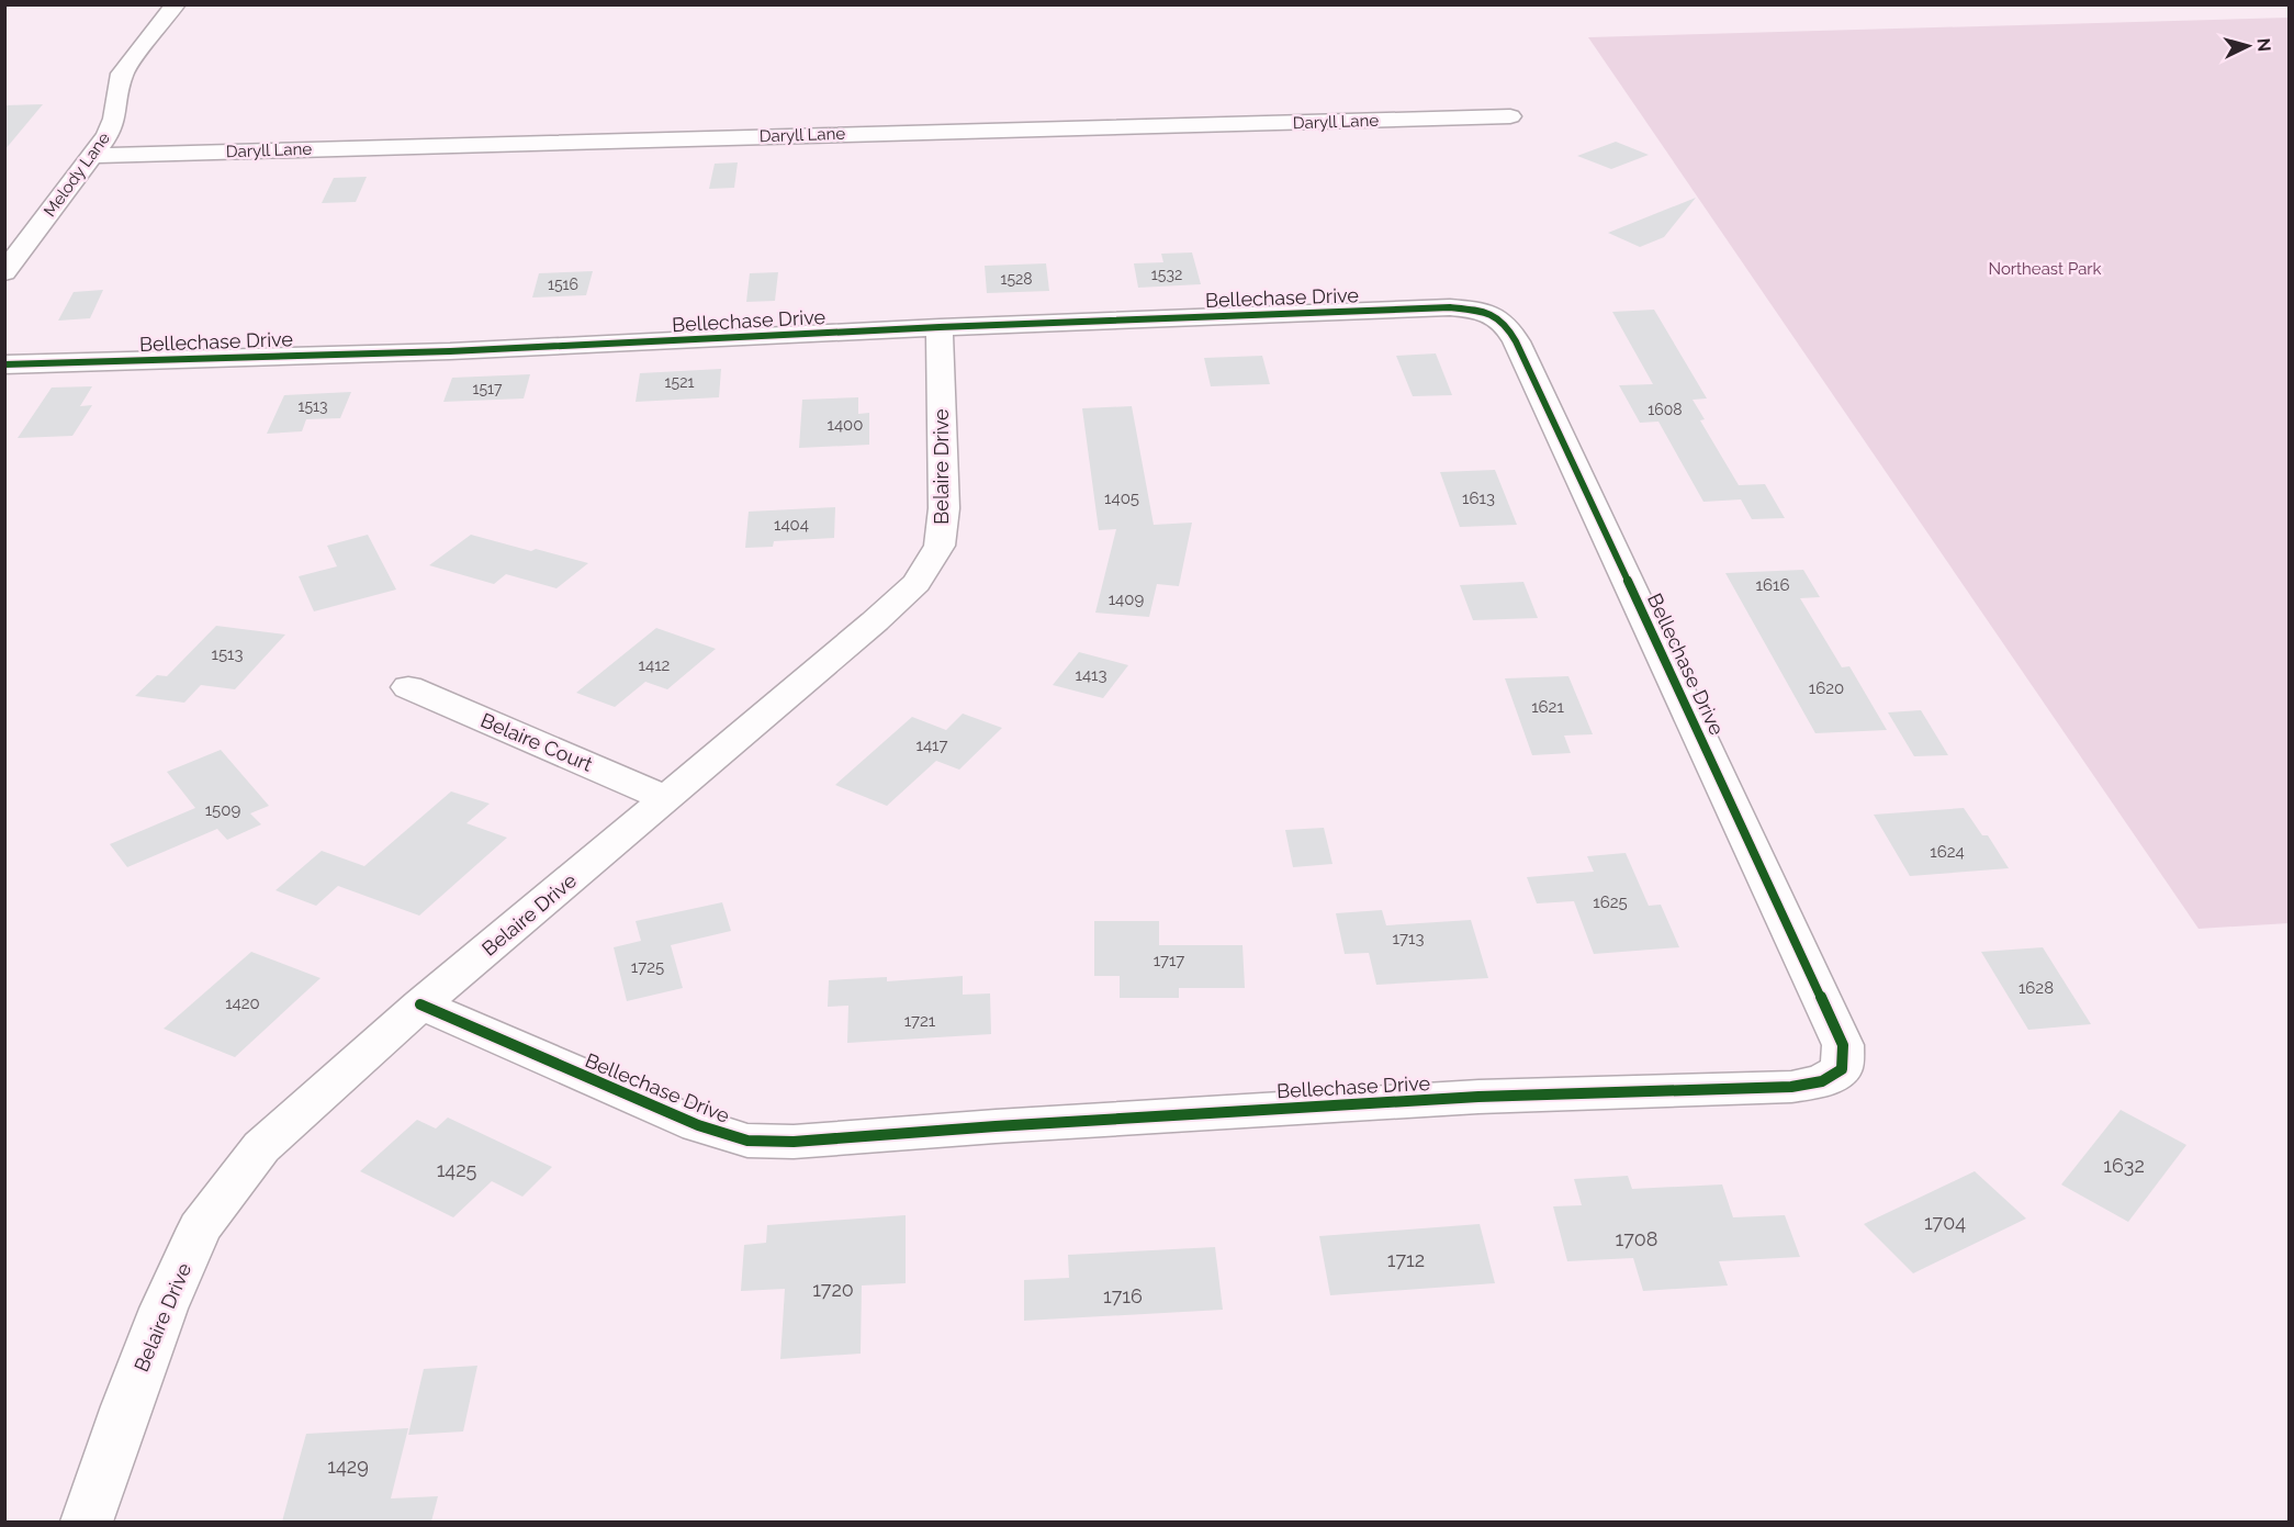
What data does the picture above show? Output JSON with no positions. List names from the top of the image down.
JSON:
{
  "streets": {
    "street": [
      "Daryll Lane",
      "Melody Lane",
      "Bellechase Drive",
      "Belaire Drive",
      "Belaire Court"
    ]
  },
  "crossings": [
    ["Daryll Lane", "Melody Lane"],
    ["Bellechase Drive", "Belaire Drive"],
    ["Belaire Drive", "Belaire Court"]
  ],
  "parks": ["Northeast Park"],
  "house_numbers": [
    "1532",
    "1528",
    "1516",
    "1521",
    "1517",
    "1513",
    "1608",
    "1400",
    "1405",
    "1613",
    "1404",
    "1616",
    "1409",
    "1513",
    "1412",
    "1413",
    "1620",
    "1621",
    "1417",
    "1509",
    "1624",
    "1625",
    "1713",
    "1717",
    "1725",
    "1628",
    "1420",
    "1721",
    "1632",
    "1425",
    "1704",
    "1708",
    "1712",
    "1720",
    "1716",
    "1429"
  ],
  "north": "right"
}
